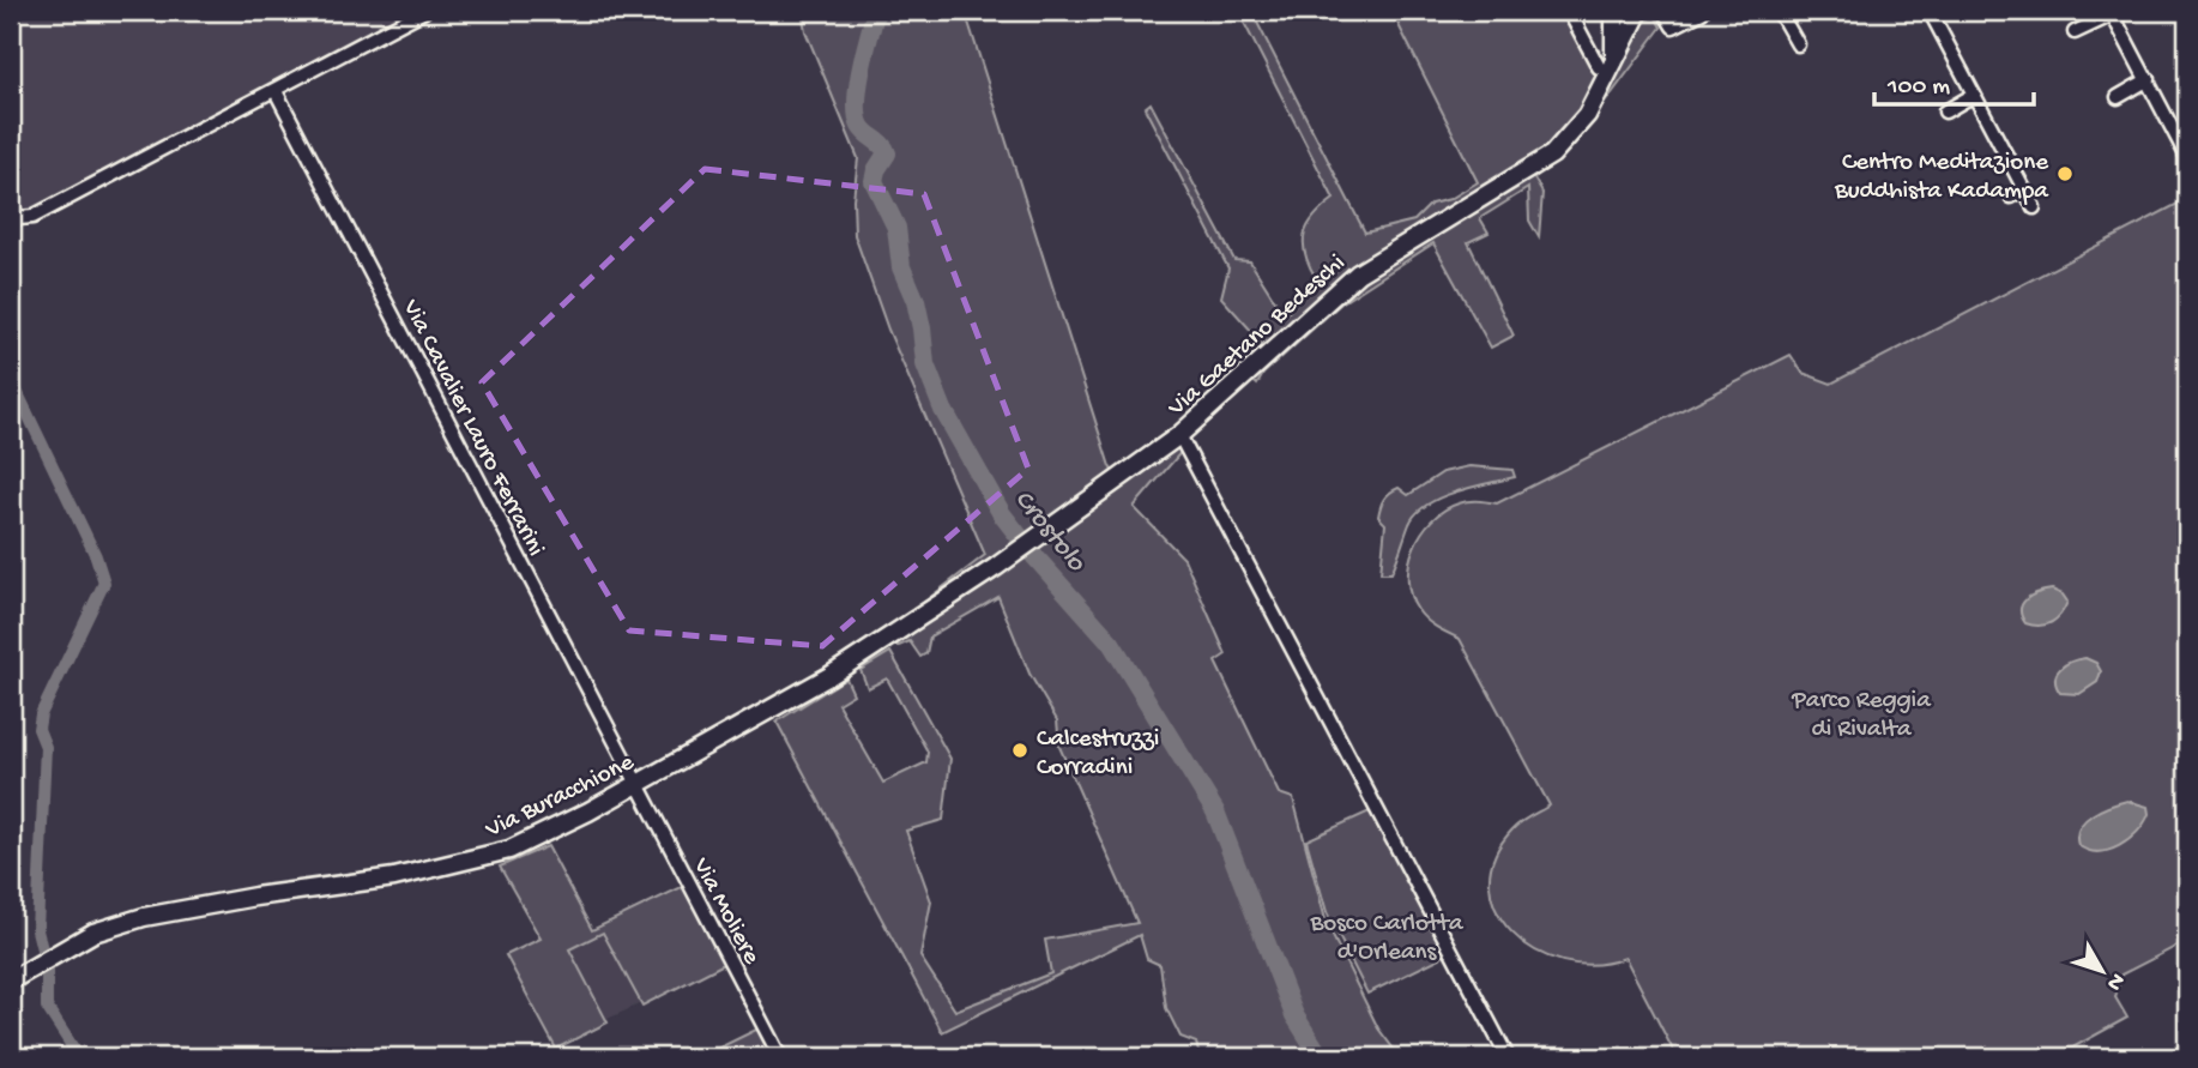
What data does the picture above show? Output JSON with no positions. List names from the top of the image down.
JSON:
{
  "streets": {
    "main road": ["Via Gaetano Bedeschi", "Via Buracchione"],
    "street": ["Via Cavalier Lauro Ferrarini", "Via Moliere"]
  },
  "crossings": [
    ["Via Gaetano Bedeschi", "Via Buracchione"],
    ["Via Cavalier Lauro Ferrarini", "Via Buracchione"],
    ["Via Cavalier Lauro Ferrarini", "Via Moliere"],
    ["Via Buracchione", "Via Moliere"]
  ],
  "water": ["Crostolo"],
  "parks": ["Parco Reggia di Rivalta", "Bosco Carlotta d'Orleans"],
  "places": ["Centro Meditazione Buddhista Kadampa", "Calcestruzzi Corradini"],
  "scale_bar": "100 m",
  "north": "bottom right"
}
